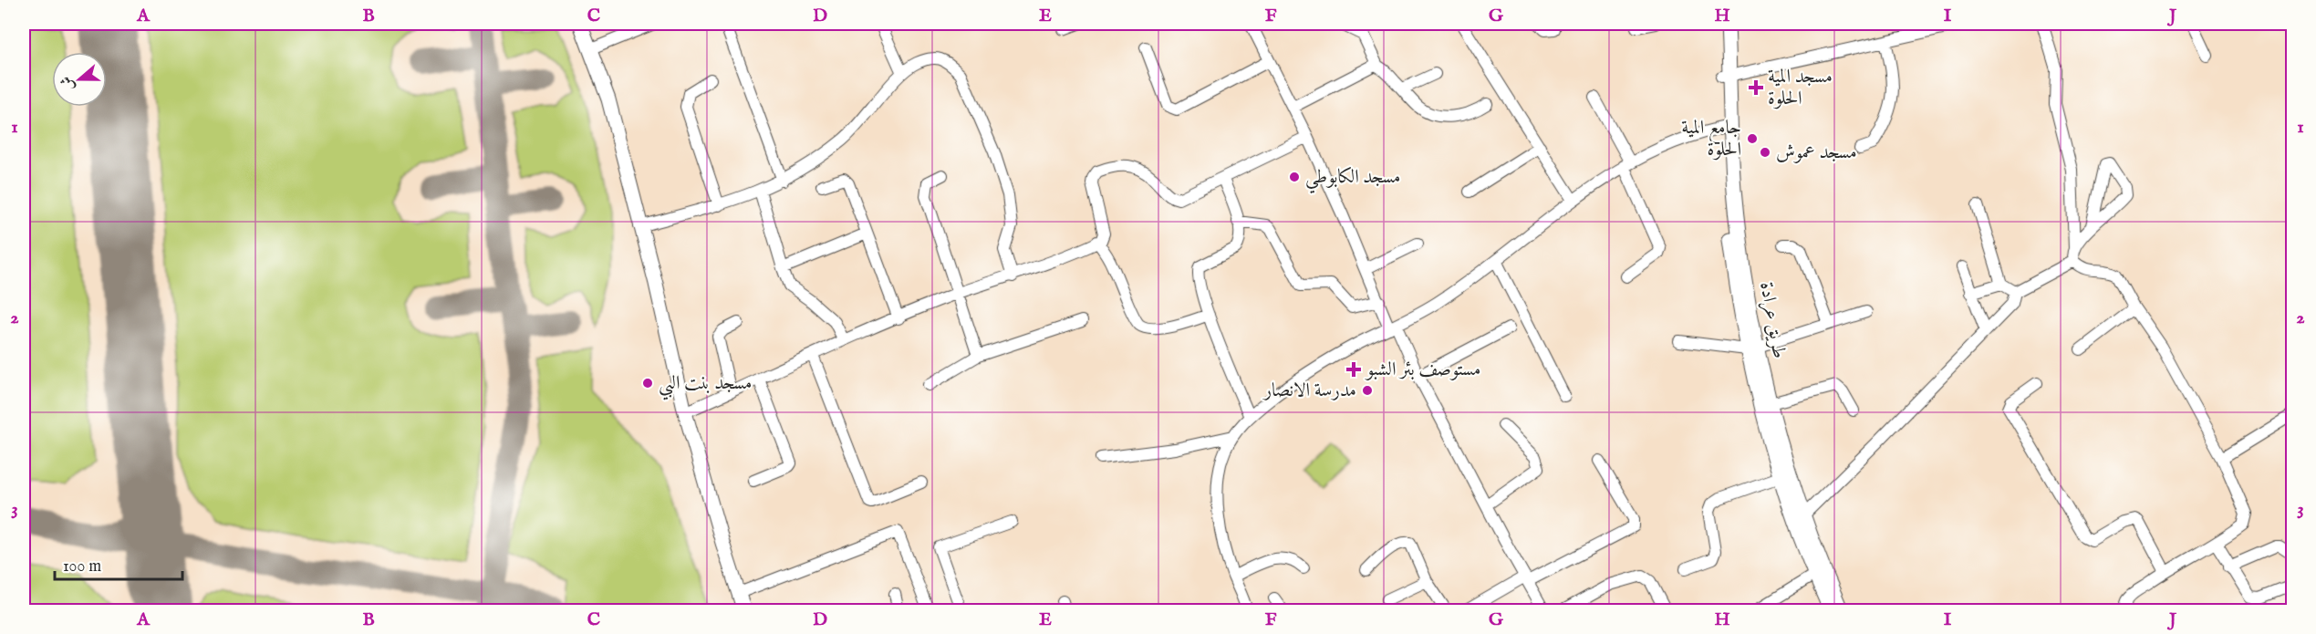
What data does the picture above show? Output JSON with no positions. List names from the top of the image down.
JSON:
{
  "streets": {
    "main road": ["طريق عرادة"]
  },
  "places": {
    "health": ["مسجد المية الحلوة", "مستوصف بئر الشبو"],
    "other": [
      "جامع المية الحلوة",
      "مسجد عموش",
      "مسجد الكابوطي",
      "مسجد بنت البي",
      "مدرسة الانصار"
    ]
  },
  "scale_bar": "100 m",
  "north": "left",
  "grid": {
    "columns": [
      "A",
      "B",
      "C",
      "D",
      "E",
      "F",
      "G",
      "H",
      "I",
      "J"
    ],
    "rows": ["1", "2", "3"]
  }
}
